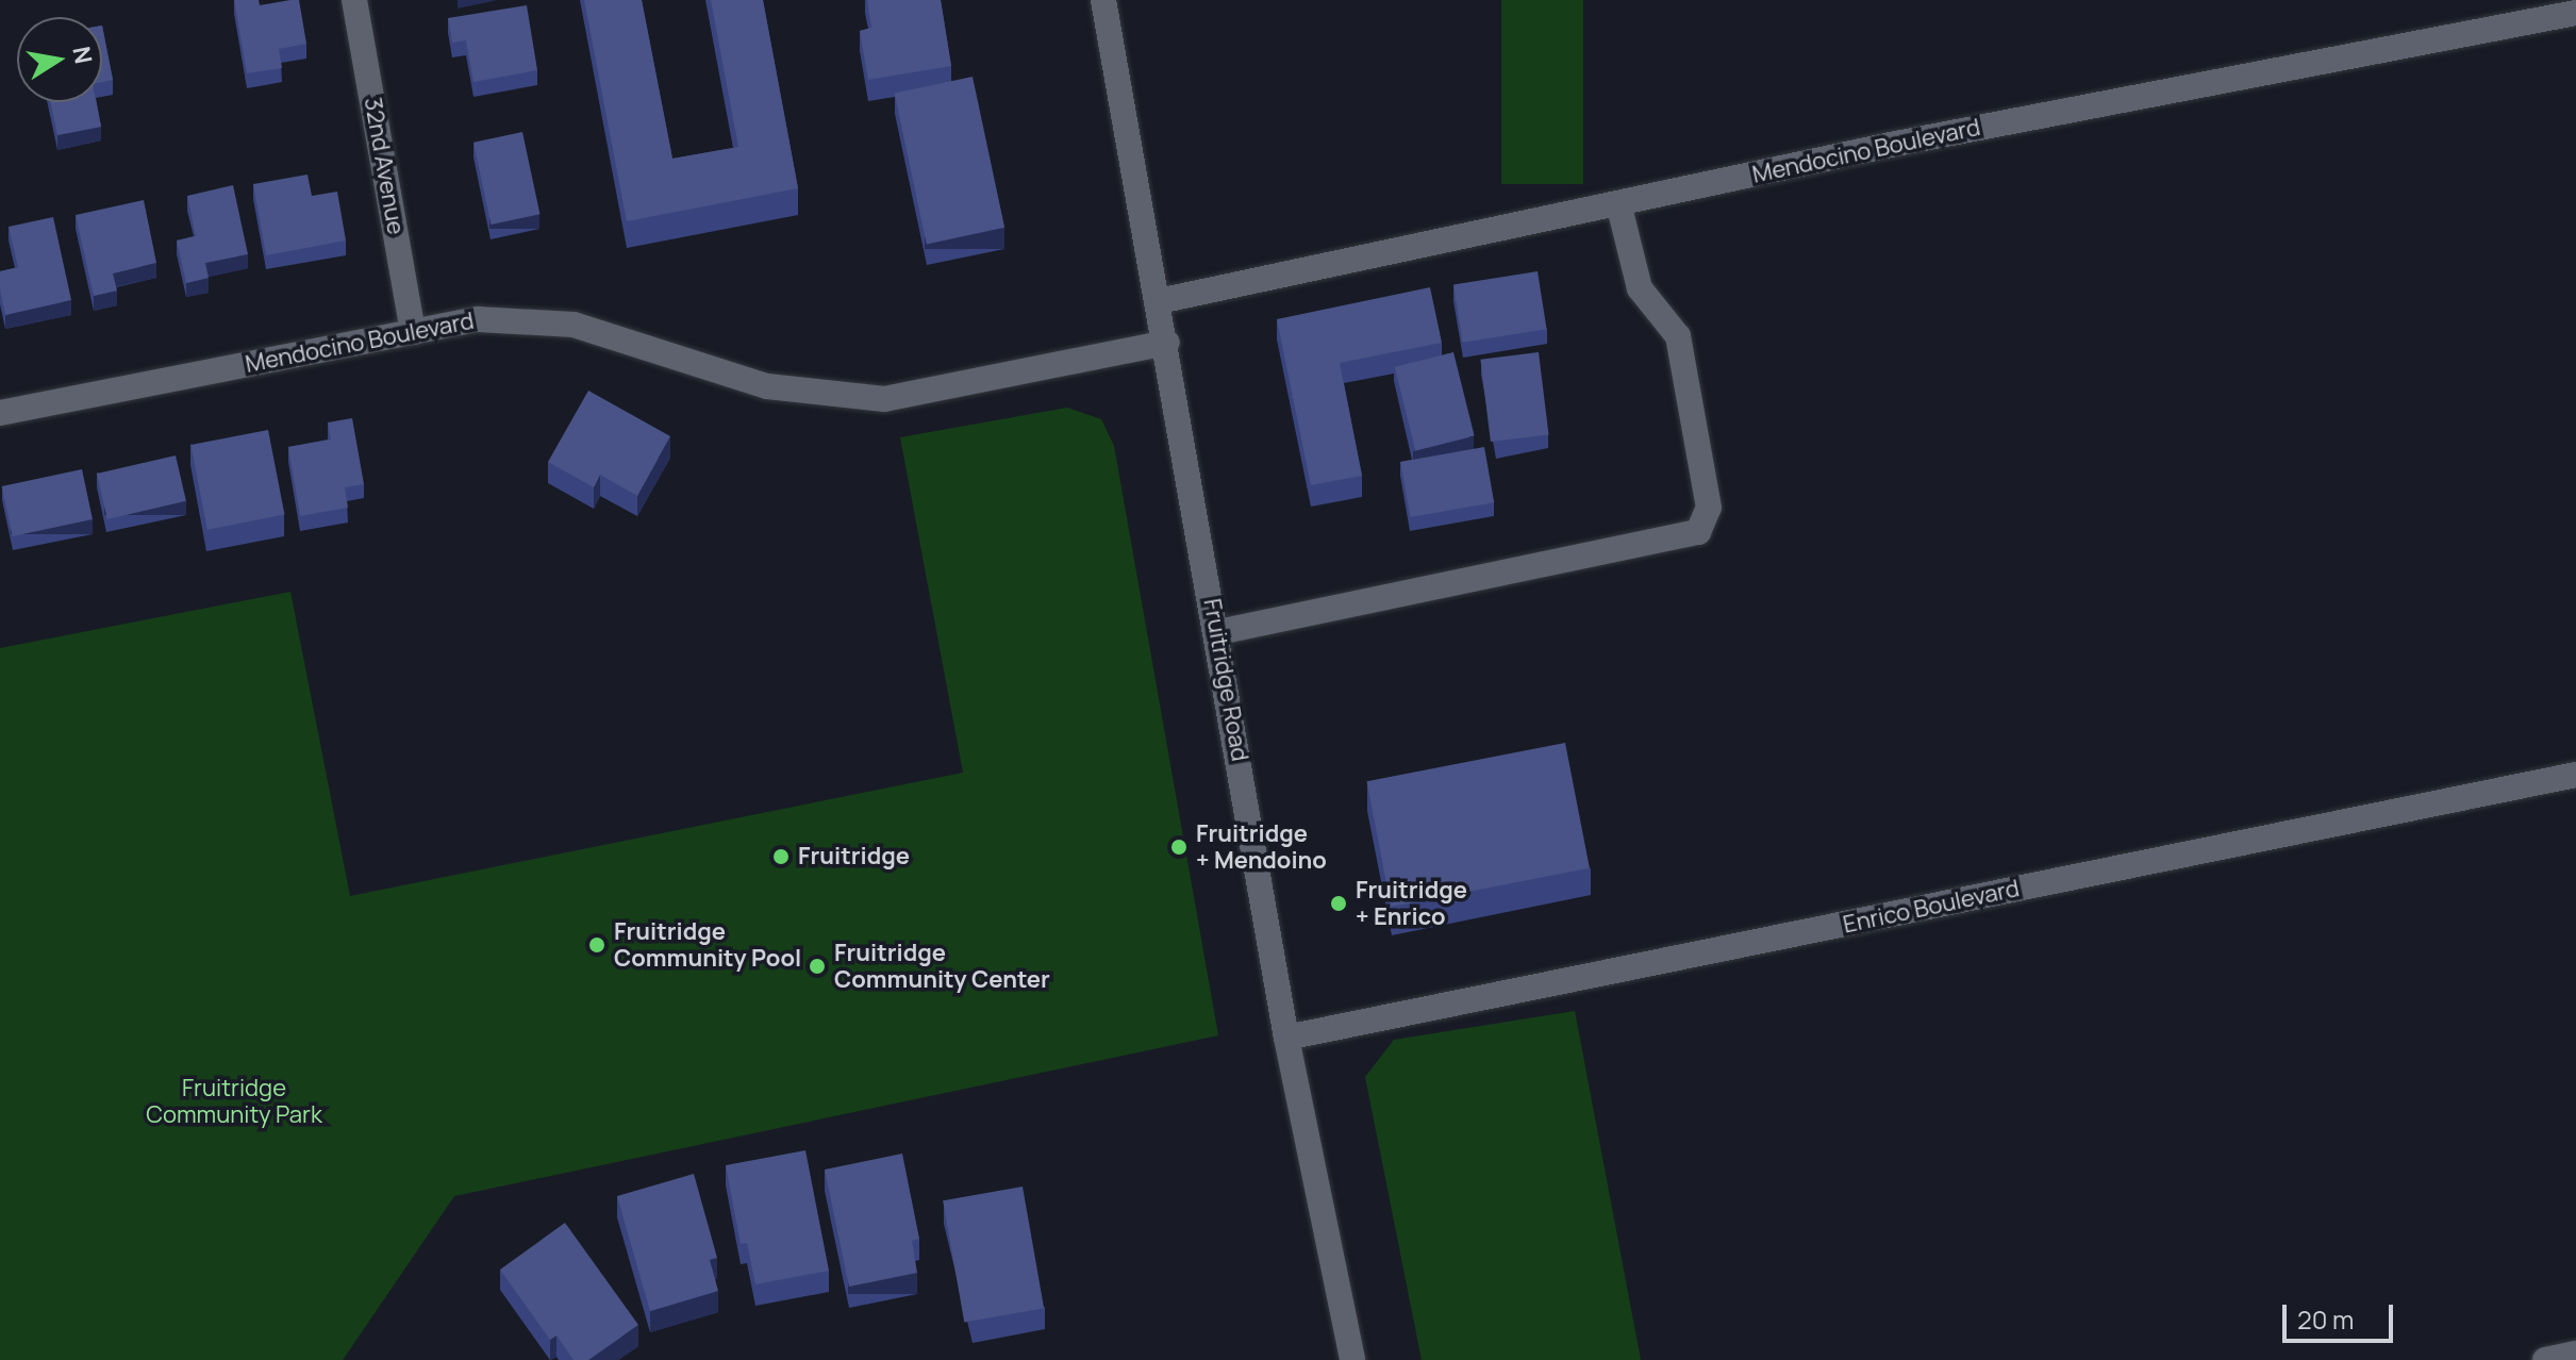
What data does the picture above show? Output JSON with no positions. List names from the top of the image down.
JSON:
{
  "streets": {
    "street": [
      "Mendocino Boulevard",
      "32nd Avenue",
      "Fruitridge Road",
      "Enrico Boulevard"
    ]
  },
  "crossings": [
    ["Mendocino Boulevard", "32nd Avenue"],
    ["Mendocino Boulevard", "Fruitridge Road"],
    ["Fruitridge Road", "Enrico Boulevard"]
  ],
  "parks": ["Fruitridge Community Park"],
  "places": [
    "Fruitridge + Mendoino",
    "Fruitridge",
    "Fruitridge + Enrico",
    "Fruitridge Community Pool",
    "Fruitridge Community Center"
  ],
  "scale_bar": "20 m",
  "north": "right"
}
